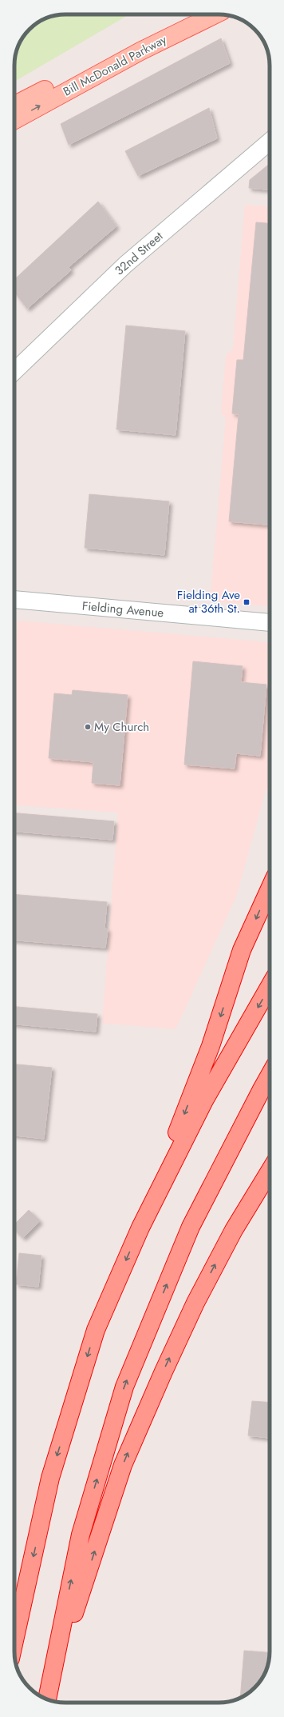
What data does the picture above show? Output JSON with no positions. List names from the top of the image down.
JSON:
{
  "streets": {
    "main road": ["Bill McDonald Parkway"],
    "street": ["32nd Street", "Fielding Avenue"]
  },
  "places": {
    "transit": ["Fielding Ave at 36th St."],
    "other": ["My Church"]
  }
}
